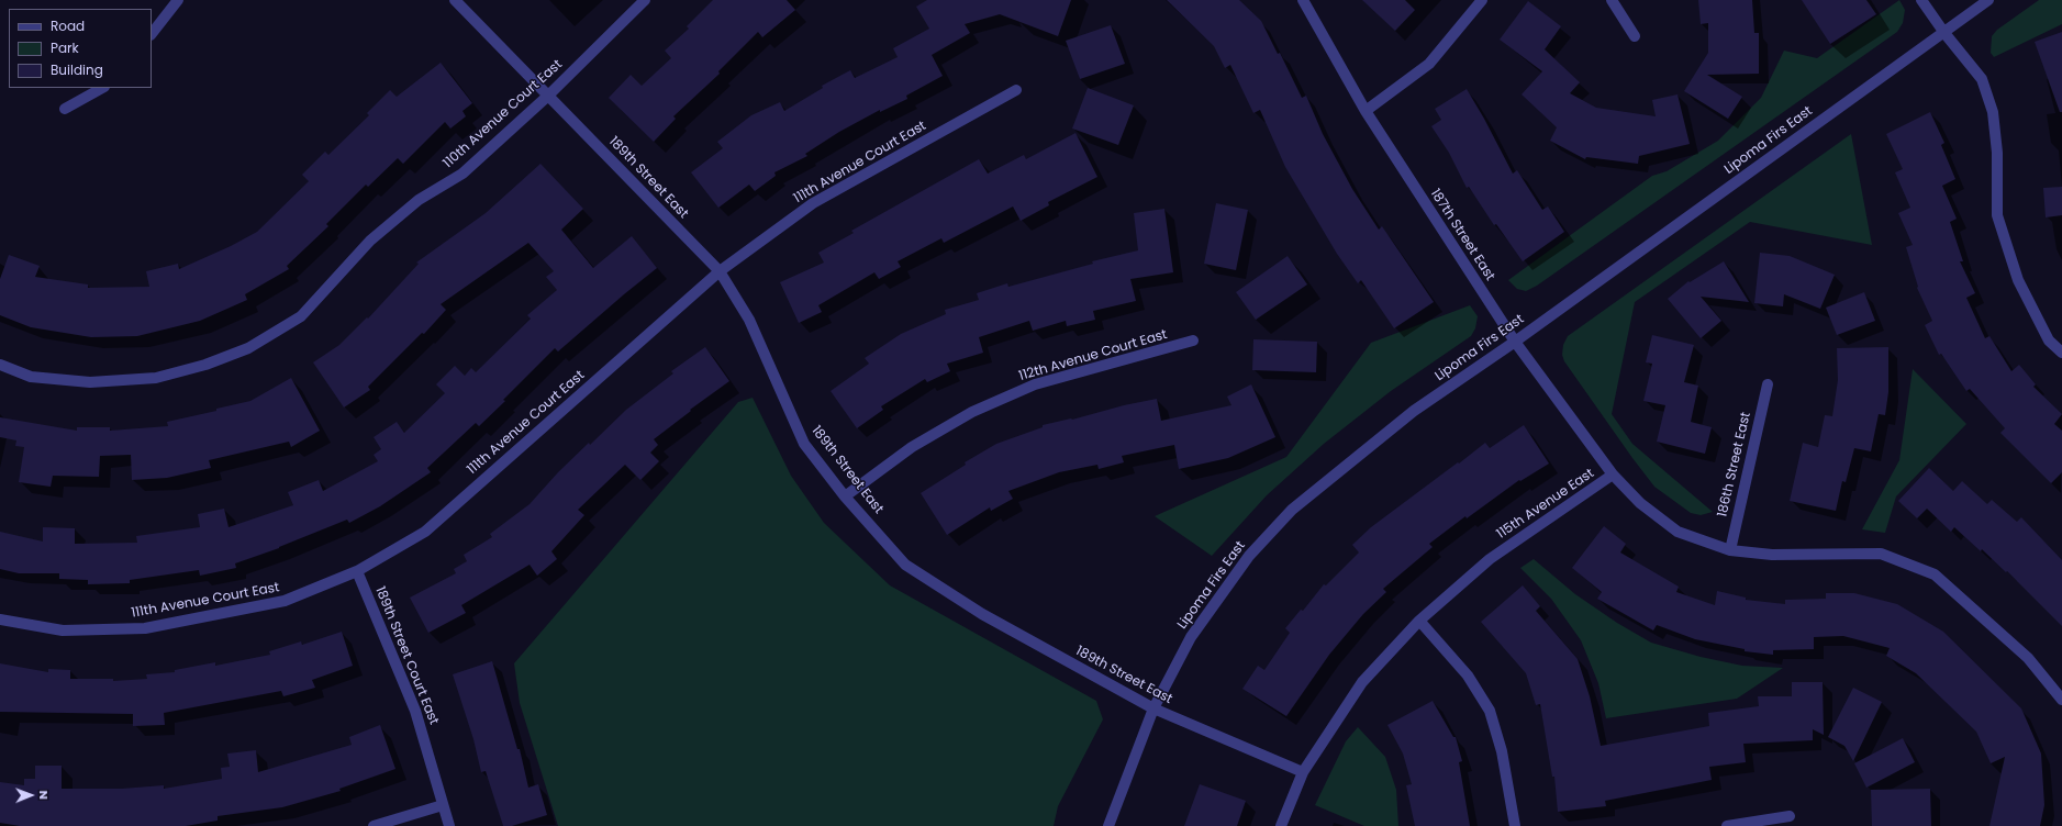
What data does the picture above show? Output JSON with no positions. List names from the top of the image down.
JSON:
{
  "streets": {
    "street": [
      "110th Avenue Court East",
      "Lipoma Firs East",
      "111th Avenue Court East",
      "189th Street East",
      "187th Street East",
      "112th Avenue Court East",
      "186th Street East",
      "115th Avenue East",
      "189th Street Court East"
    ]
  },
  "crossings": [
    ["110th Avenue Court East", "189th Street East"],
    ["Lipoma Firs East", "189th Street East"],
    ["Lipoma Firs East", "187th Street East"],
    ["111th Avenue Court East", "189th Street East"],
    ["111th Avenue Court East", "189th Street Court East"],
    ["189th Street East", "112th Avenue Court East"],
    ["189th Street East", "115th Avenue East"],
    ["187th Street East", "115th Avenue East"],
    ["186th Street East", "115th Avenue East"]
  ],
  "legend": ["Road", "Park", "Building"],
  "north": "right"
}
